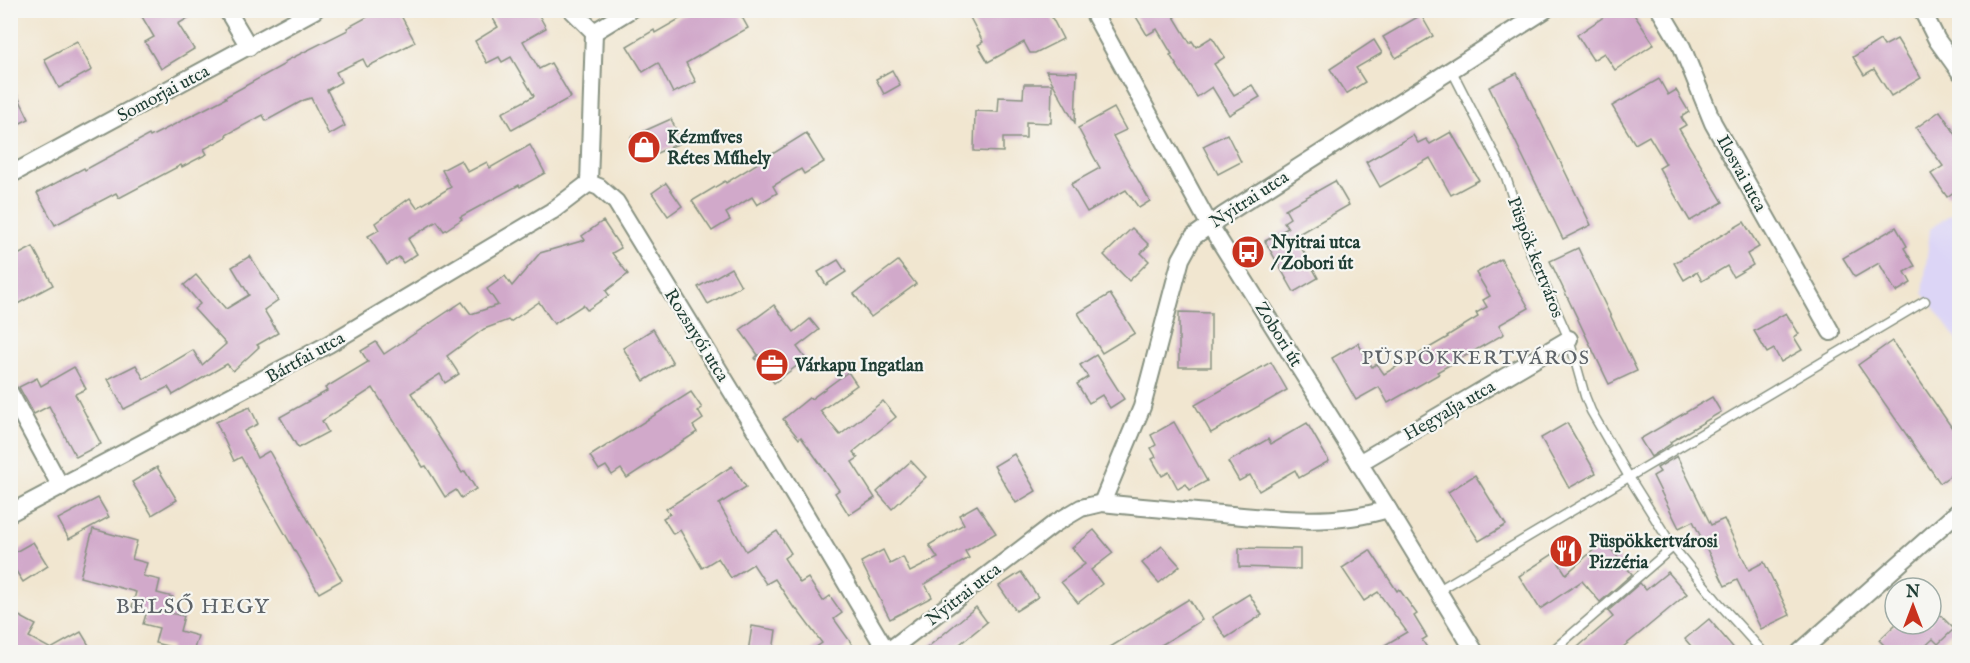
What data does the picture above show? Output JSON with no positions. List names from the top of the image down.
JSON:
{
  "streets": {
    "street": [
      "Somorjai utca",
      "Ilosvai utca",
      "Nyitrai utca",
      "Zobori út",
      "Rozsnyói utca",
      "Bártfai utca",
      "Hegyalja utca"
    ],
    "lane": ["Püspök kertváros"]
  },
  "crossings": [
    ["Nyitrai utca", "Püspök kertváros"],
    ["Nyitrai utca", "Zobori út"],
    ["Nyitrai utca", "Rozsnyói utca"],
    ["Püspök kertváros", "Hegyalja utca"],
    ["Zobori út", "Hegyalja utca"],
    ["Rozsnyói utca", "Bártfai utca"]
  ],
  "districts": ["PÜSPÖKKERTVÁROS", "BELSŐ HEGY"],
  "places": {
    "shop": ["Kézműves Rétes Műhely"],
    "bus stop": ["Nyitrai utca / Zobori út"],
    "office": ["Várkapu Ingatlan"],
    "restaurant": ["Püspökkertvárosi Pizzéria"]
  },
  "north": "top"
}
